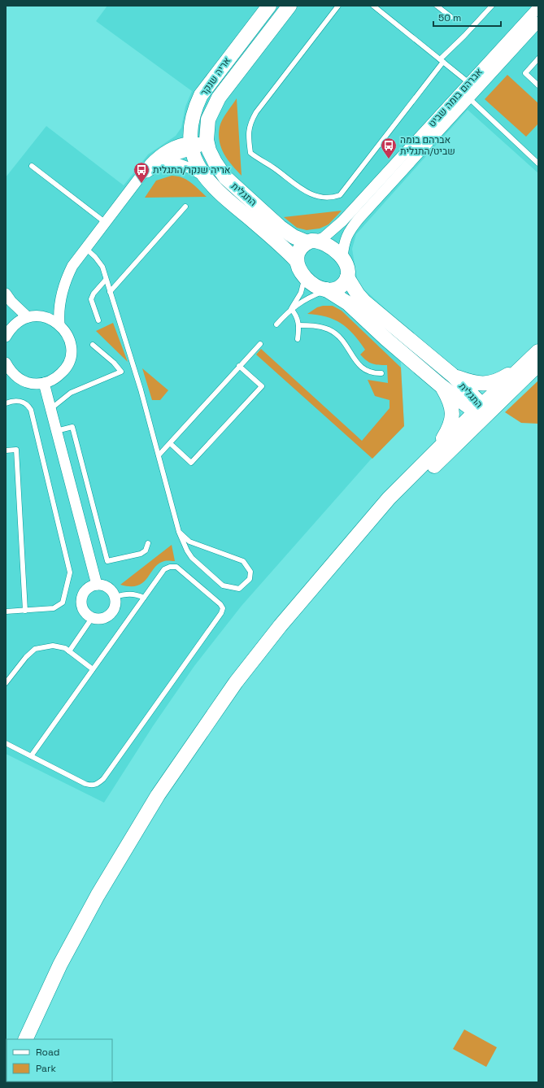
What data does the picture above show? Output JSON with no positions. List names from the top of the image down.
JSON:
{
  "streets": {
    "main road": ["אריה שנקר", "התגלית"],
    "street": ["אברהם בומה שביט"]
  },
  "crossings": [
    ["אריה שנקר", "התגלית"],
    ["אברהם בומה שביט", "התגלית"]
  ],
  "places": {
    "bus stop": ["אברהם בומה שביט/התגלית", "אריה שנקר/התגלית"]
  },
  "legend": ["Road", "Park"],
  "scale_bar": "50 m"
}
